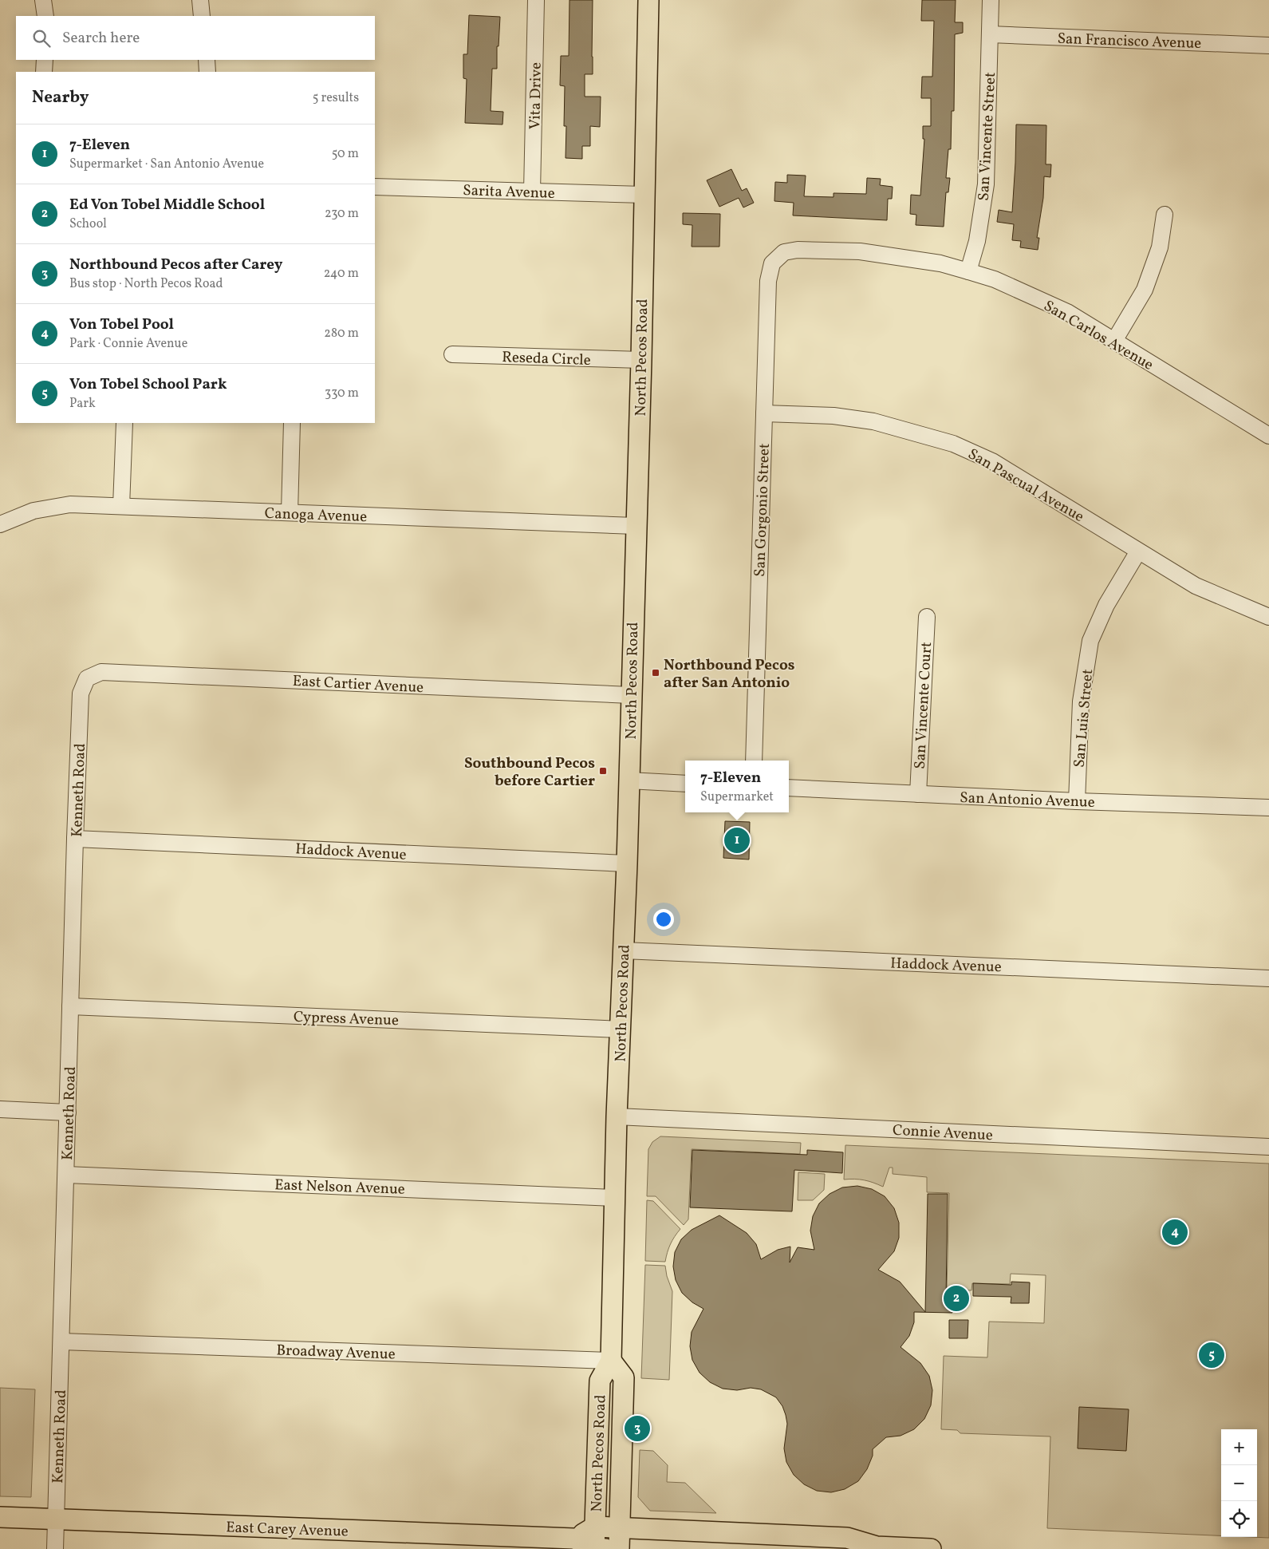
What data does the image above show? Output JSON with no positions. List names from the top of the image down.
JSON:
{
  "streets": {
    "main road": ["North Pecos Road", "East Carey Avenue"],
    "street": [
      "San Francisco Avenue",
      "Vita Drive",
      "San Vincente Street",
      "Sarita Avenue",
      "San Carlos Avenue",
      "Reseda Circle",
      "San Pascual Avenue",
      "San Gorgonio Street",
      "Canoga Avenue",
      "East Cartier Avenue",
      "San Vincente Court",
      "San Luis Street",
      "Kenneth Road",
      "San Antonio Avenue",
      "Haddock Avenue",
      "Cypress Avenue",
      "Connie Avenue",
      "East Nelson Avenue",
      "Broadway Avenue"
    ]
  },
  "crossings": [
    ["San Francisco Avenue", "San Vincente Street"],
    ["Vita Drive", "Sarita Avenue"],
    ["San Vincente Street", "San Carlos Avenue"],
    ["Sarita Avenue", "North Pecos Road"],
    ["San Carlos Avenue", "San Gorgonio Street"],
    ["Reseda Circle", "North Pecos Road"],
    ["North Pecos Road", "Canoga Avenue"],
    ["North Pecos Road", "East Cartier Avenue"],
    ["North Pecos Road", "Haddock Avenue"],
    ["North Pecos Road", "Cypress Avenue"],
    ["North Pecos Road", "Connie Avenue"],
    ["North Pecos Road", "East Nelson Avenue"],
    ["North Pecos Road", "Broadway Avenue"],
    ["North Pecos Road", "East Carey Avenue"],
    ["San Pascual Avenue", "San Gorgonio Street"],
    ["San Pascual Avenue", "San Luis Street"],
    ["East Cartier Avenue", "Kenneth Road"],
    ["San Vincente Court", "San Antonio Avenue"],
    ["San Luis Street", "San Antonio Avenue"],
    ["Kenneth Road", "Haddock Avenue"],
    ["Kenneth Road", "Cypress Avenue"],
    ["Kenneth Road", "East Nelson Avenue"],
    ["Kenneth Road", "Broadway Avenue"],
    ["Kenneth Road", "East Carey Avenue"]
  ],
  "places": {
    "transit": ["Northbound Pecos after San Antonio", "Southbound Pecos before Cartier"]
  },
  "page": {
    "search": "Search here",
    "heading": ["Nearby", "5 results"],
    "list": [
      {
        "mark": "1",
        "name": "7-Eleven",
        "note": "Supermarket · San Antonio Avenue",
        "value": "50 m"
      },
      {
        "mark": "2",
        "name": "Ed Von Tobel Middle School",
        "note": "School",
        "value": "230 m"
      },
      {
        "mark": "3",
        "name": "Northbound Pecos after Carey",
        "note": "Bus stop · North Pecos Road",
        "value": "240 m"
      },
      {
        "mark": "4",
        "name": "Von Tobel Pool",
        "note": "Park · Connie Avenue",
        "value": "280 m"
      },
      {
        "mark": "5",
        "name": "Von Tobel School Park",
        "note": "Park",
        "value": "330 m"
      }
    ],
    "popup": ["7-Eleven", "Supermarket"],
    "pins": [
      "1",
      "4",
      "2",
      "5",
      "3"
    ],
    "map_buttons": ["+", "−"]
  }
}
